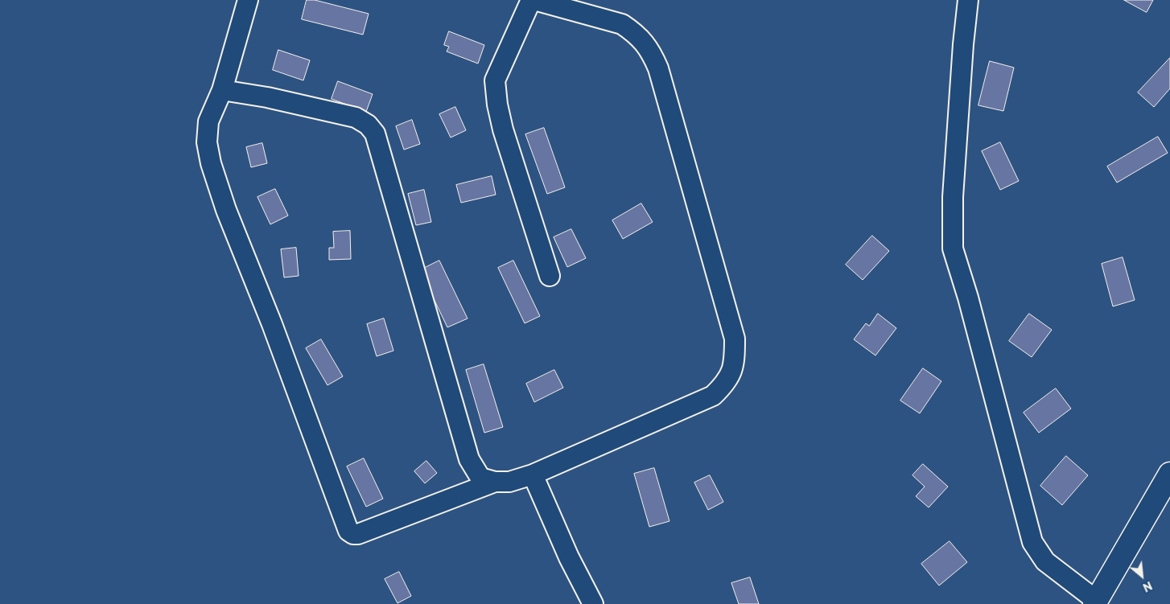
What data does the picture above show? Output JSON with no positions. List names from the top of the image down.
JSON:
{
  "north": "bottom right"
}
